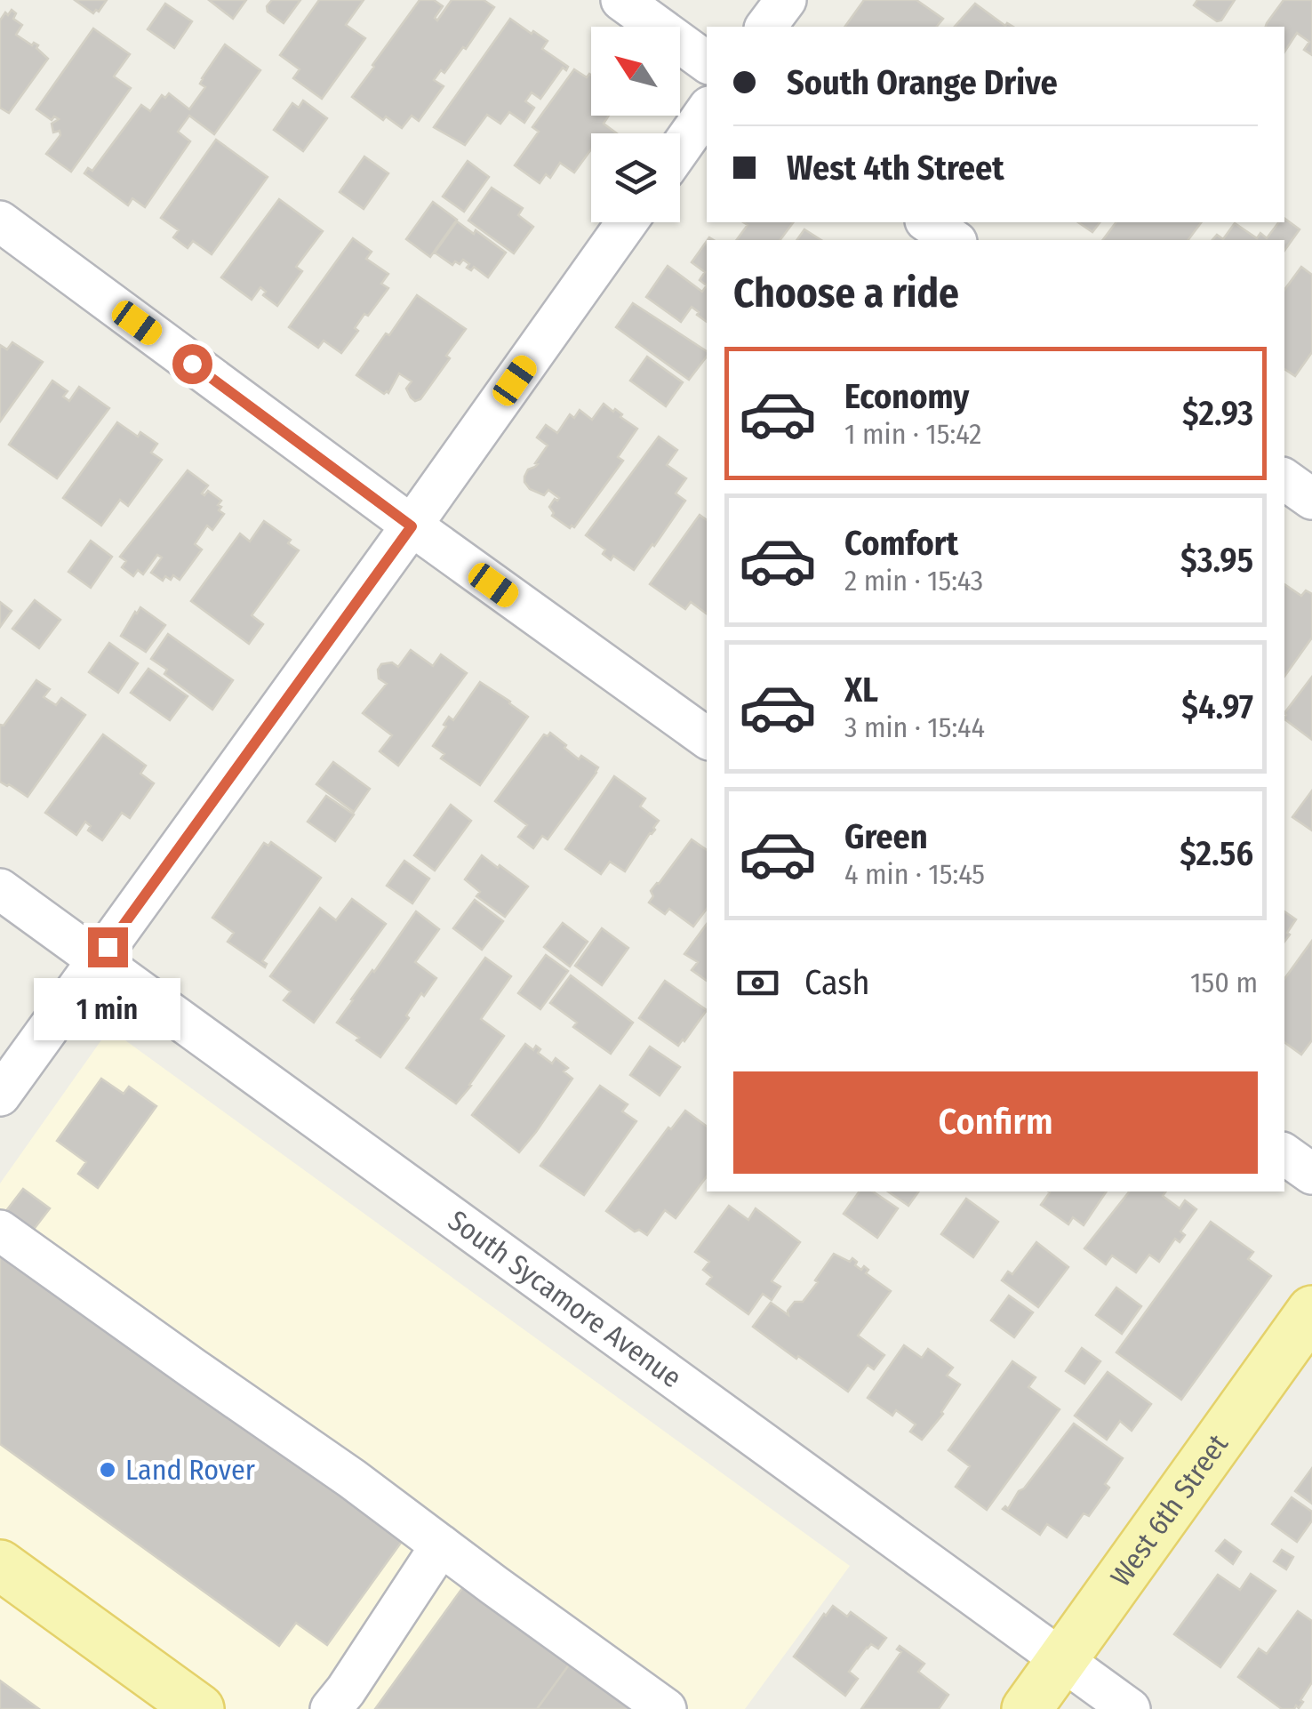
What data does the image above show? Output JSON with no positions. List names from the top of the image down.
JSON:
{
  "streets": {
    "main road": ["West 6th Street"],
    "street": ["South Sycamore Avenue"]
  },
  "crossings": [
    ["South Sycamore Avenue", "West 6th Street"]
  ],
  "places": ["Land Rover"],
  "north": "top left",
  "page": {
    "banner": ["South Orange Drive", "West 4th Street"],
    "heading": "Choose a ride",
    "list": [
      {
        "name": "Economy",
        "note": "1 min · 15:42",
        "value": "$2.93"
      },
      {
        "name": "Comfort",
        "note": "2 min · 15:43",
        "value": "$3.95"
      },
      {
        "name": "XL",
        "note": "3 min · 15:44",
        "value": "$4.97"
      },
      {
        "name": "Green",
        "note": "4 min · 15:45",
        "value": "$2.56"
      }
    ],
    "pay": ["Cash", "150 m"],
    "bubble": "1 min",
    "buttons": "Confirm"
  }
}
